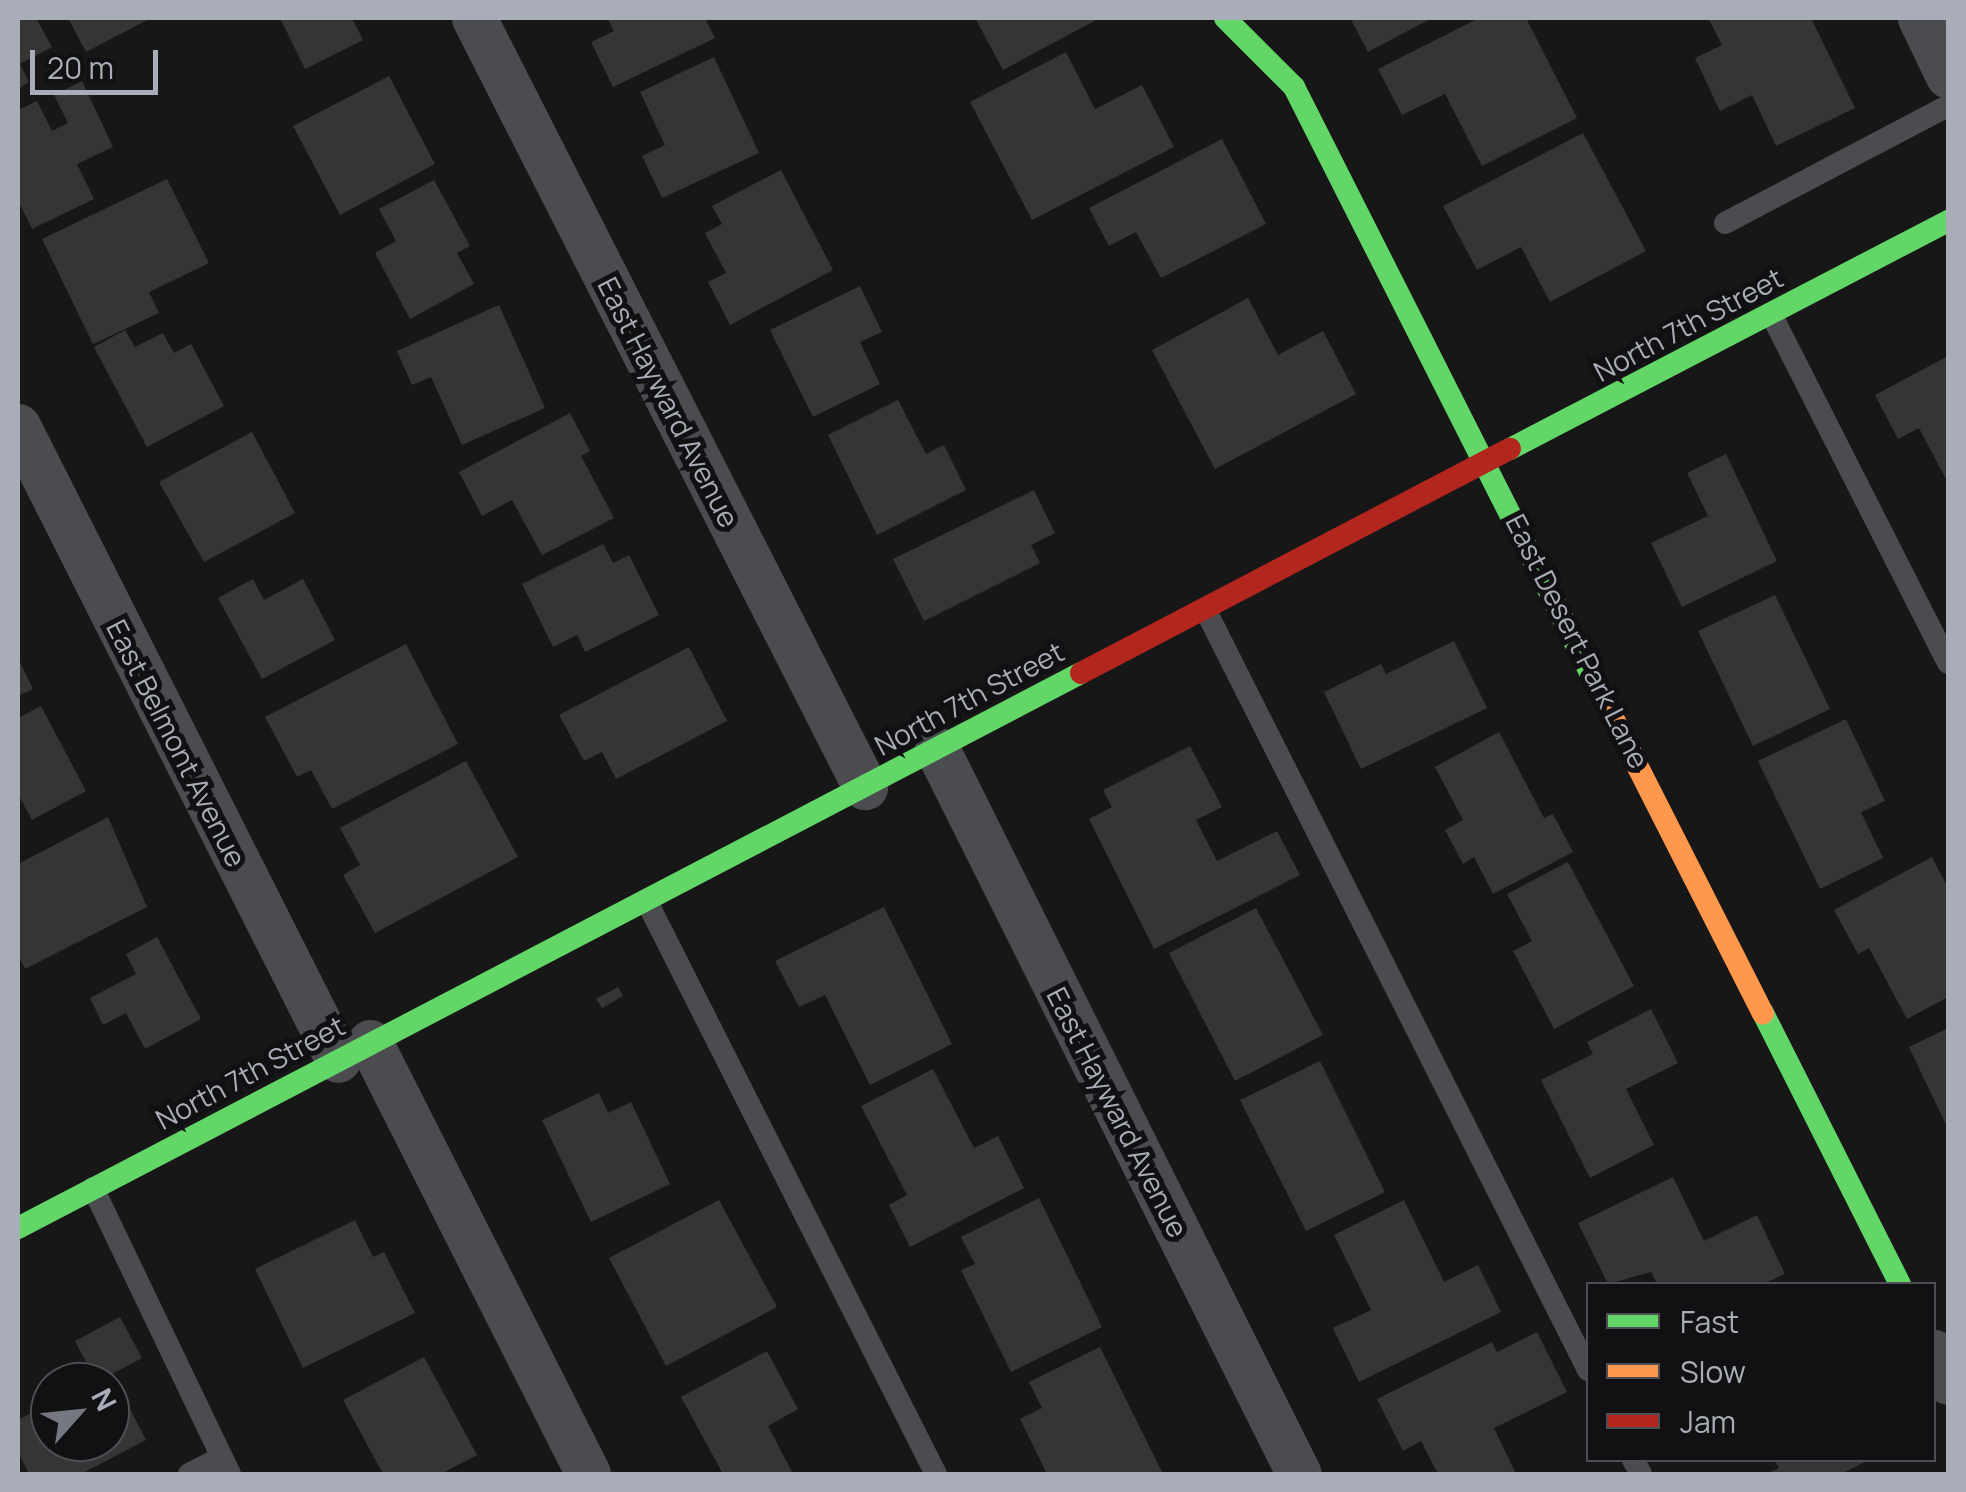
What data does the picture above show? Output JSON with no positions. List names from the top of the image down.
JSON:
{
  "streets": {
    "main road": ["North 7th Street", "East Desert Park Lane"],
    "street": ["East Hayward Avenue", "East Belmont Avenue"]
  },
  "crossings": [
    ["North 7th Street", "East Hayward Avenue"],
    ["North 7th Street", "East Desert Park Lane"],
    ["North 7th Street", "East Belmont Avenue"]
  ],
  "legend": ["Fast", "Slow", "Jam"],
  "scale_bar": "20 m",
  "north": "top right"
}
